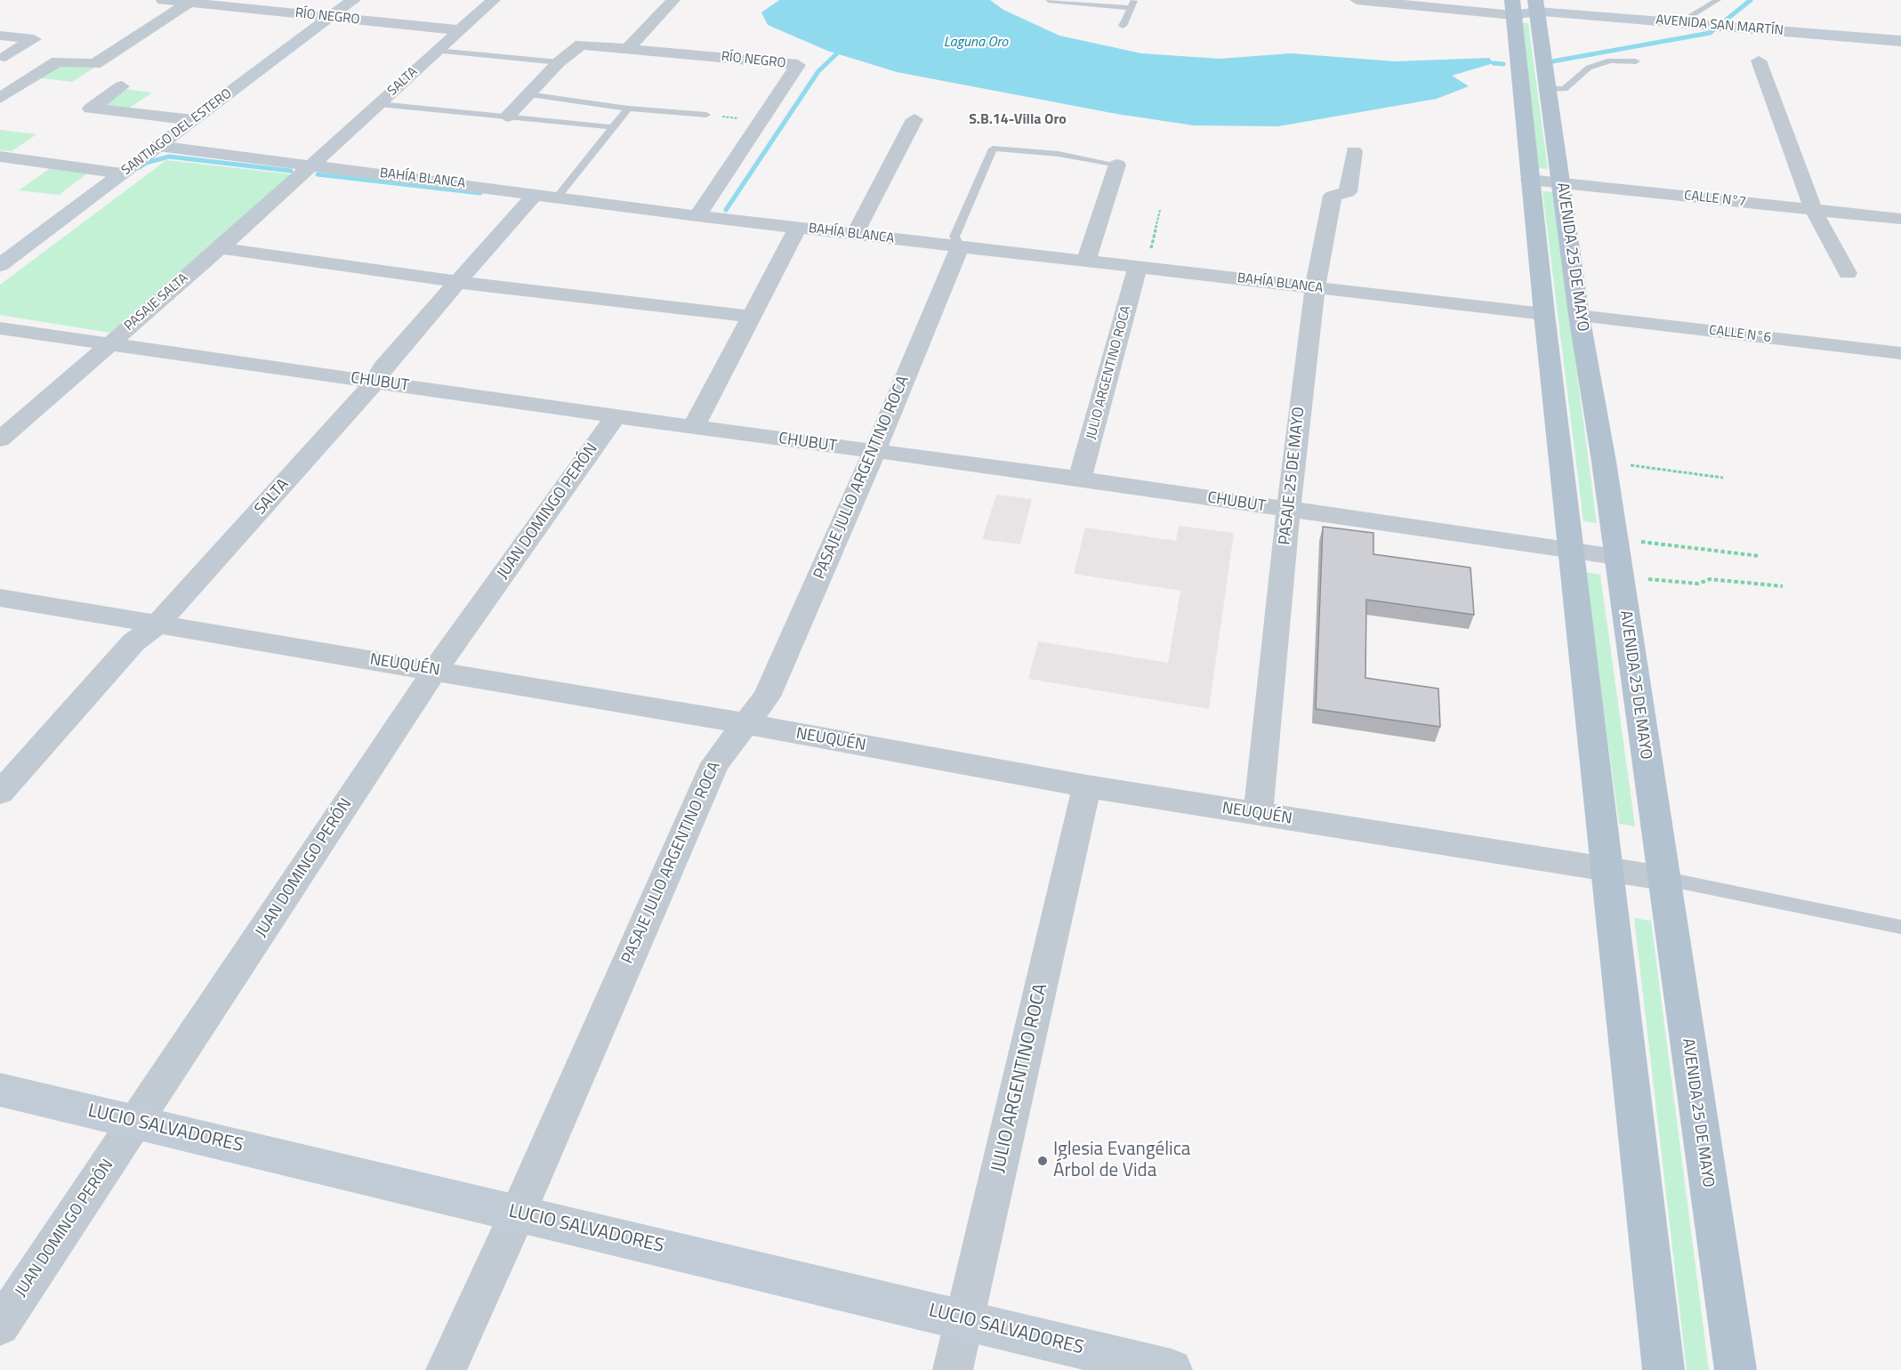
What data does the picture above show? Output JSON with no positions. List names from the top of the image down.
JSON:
{
  "streets": {
    "main road": ["AVENIDA 25 DE MAYO"],
    "street": [
      "RÍO NEGRO",
      "AVENIDA SAN MARTÍN",
      "SALTA",
      "SANTIAGO DEL ESTERO",
      "BAHÍA BLANCA",
      "CALLE N°7",
      "PASAJE SALTA",
      "CALLE N°6",
      "JULIO ARGENTINO ROCA",
      "CHUBUT",
      "PASAJE 25 DE MAYO",
      "PASAJE JULIO ARGENTINO ROCA",
      "JUAN DOMINGO PERÓN",
      "NEUQUÉN",
      "LUCIO SALVADORES"
    ]
  },
  "crossings": [
    ["RÍO NEGRO", "SALTA"],
    ["RÍO NEGRO", "SANTIAGO DEL ESTERO"],
    ["AVENIDA SAN MARTÍN", "AVENIDA 25 DE MAYO"],
    ["SALTA", "BAHÍA BLANCA"],
    ["SALTA", "PASAJE SALTA"],
    ["SALTA", "CHUBUT"],
    ["SALTA", "NEUQUÉN"],
    ["SANTIAGO DEL ESTERO", "BAHÍA BLANCA"],
    ["BAHÍA BLANCA", "AVENIDA 25 DE MAYO"],
    ["BAHÍA BLANCA", "PASAJE SALTA"],
    ["BAHÍA BLANCA", "JULIO ARGENTINO ROCA"],
    ["BAHÍA BLANCA", "PASAJE 25 DE MAYO"],
    ["BAHÍA BLANCA", "PASAJE JULIO ARGENTINO ROCA"],
    ["CALLE N°7", "AVENIDA 25 DE MAYO"],
    ["AVENIDA 25 DE MAYO", "CALLE N°6"],
    ["AVENIDA 25 DE MAYO", "CHUBUT"],
    ["AVENIDA 25 DE MAYO", "NEUQUÉN"],
    ["PASAJE SALTA", "CHUBUT"],
    ["JULIO ARGENTINO ROCA", "CHUBUT"],
    ["JULIO ARGENTINO ROCA", "NEUQUÉN"],
    ["JULIO ARGENTINO ROCA", "LUCIO SALVADORES"],
    ["CHUBUT", "PASAJE 25 DE MAYO"],
    ["CHUBUT", "PASAJE JULIO ARGENTINO ROCA"],
    ["CHUBUT", "JUAN DOMINGO PERÓN"],
    ["PASAJE 25 DE MAYO", "NEUQUÉN"],
    ["PASAJE JULIO ARGENTINO ROCA", "NEUQUÉN"],
    ["PASAJE JULIO ARGENTINO ROCA", "LUCIO SALVADORES"],
    ["JUAN DOMINGO PERÓN", "NEUQUÉN"],
    ["JUAN DOMINGO PERÓN", "LUCIO SALVADORES"]
  ],
  "districts": ["S.B.14-Villa Oro"],
  "water": ["Laguna Oro"],
  "places": ["Iglesia Evangélica Árbol de Vida"]
}
